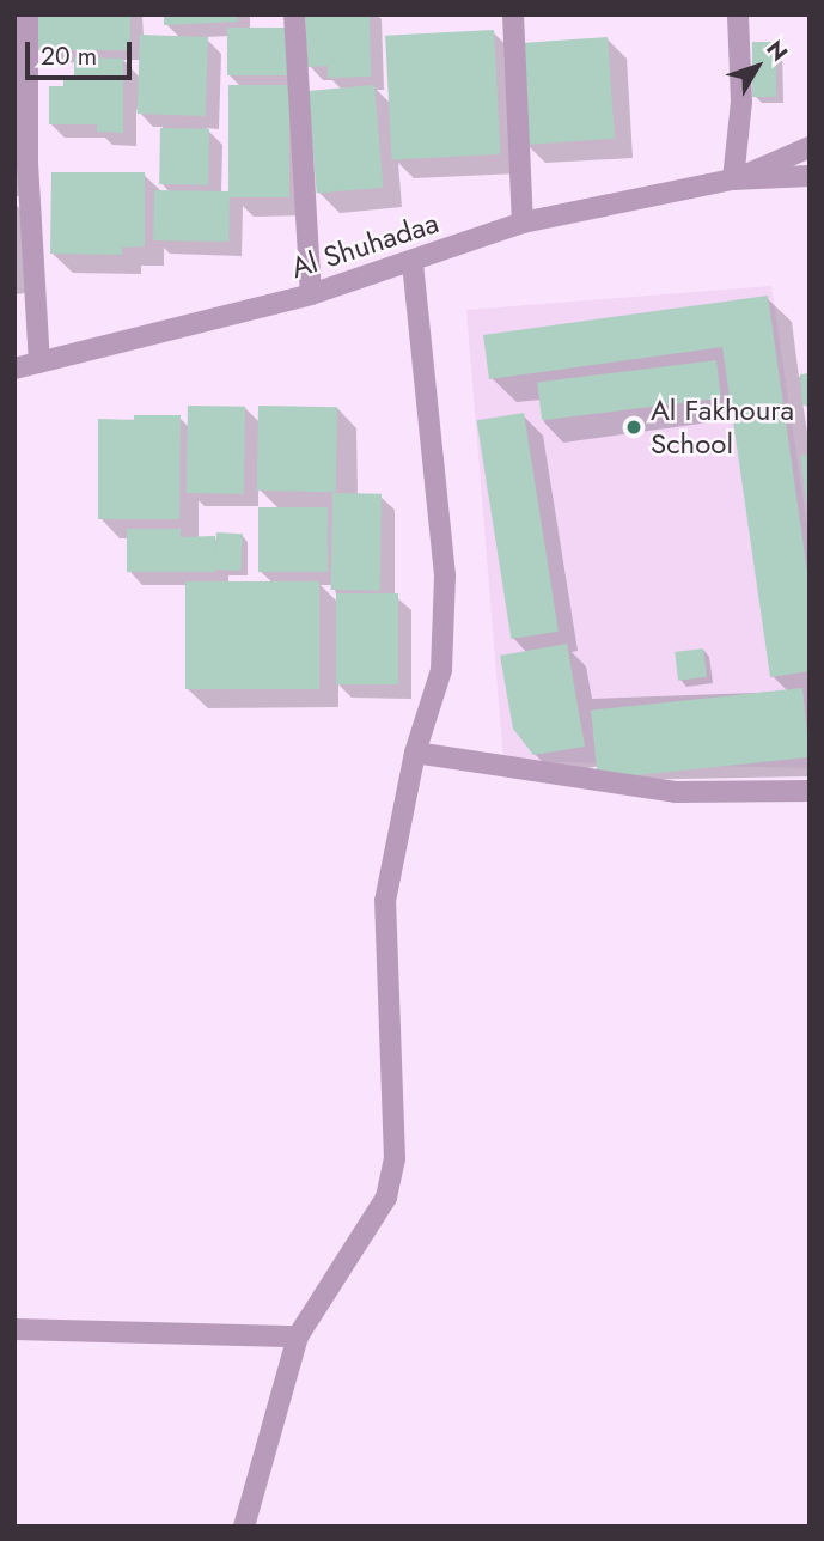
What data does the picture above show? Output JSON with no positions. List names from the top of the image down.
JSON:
{
  "streets": {
    "street": ["Al Shuhadaa"]
  },
  "places": ["Al Fakhoura School"],
  "scale_bar": "20 m",
  "north": "top right"
}
